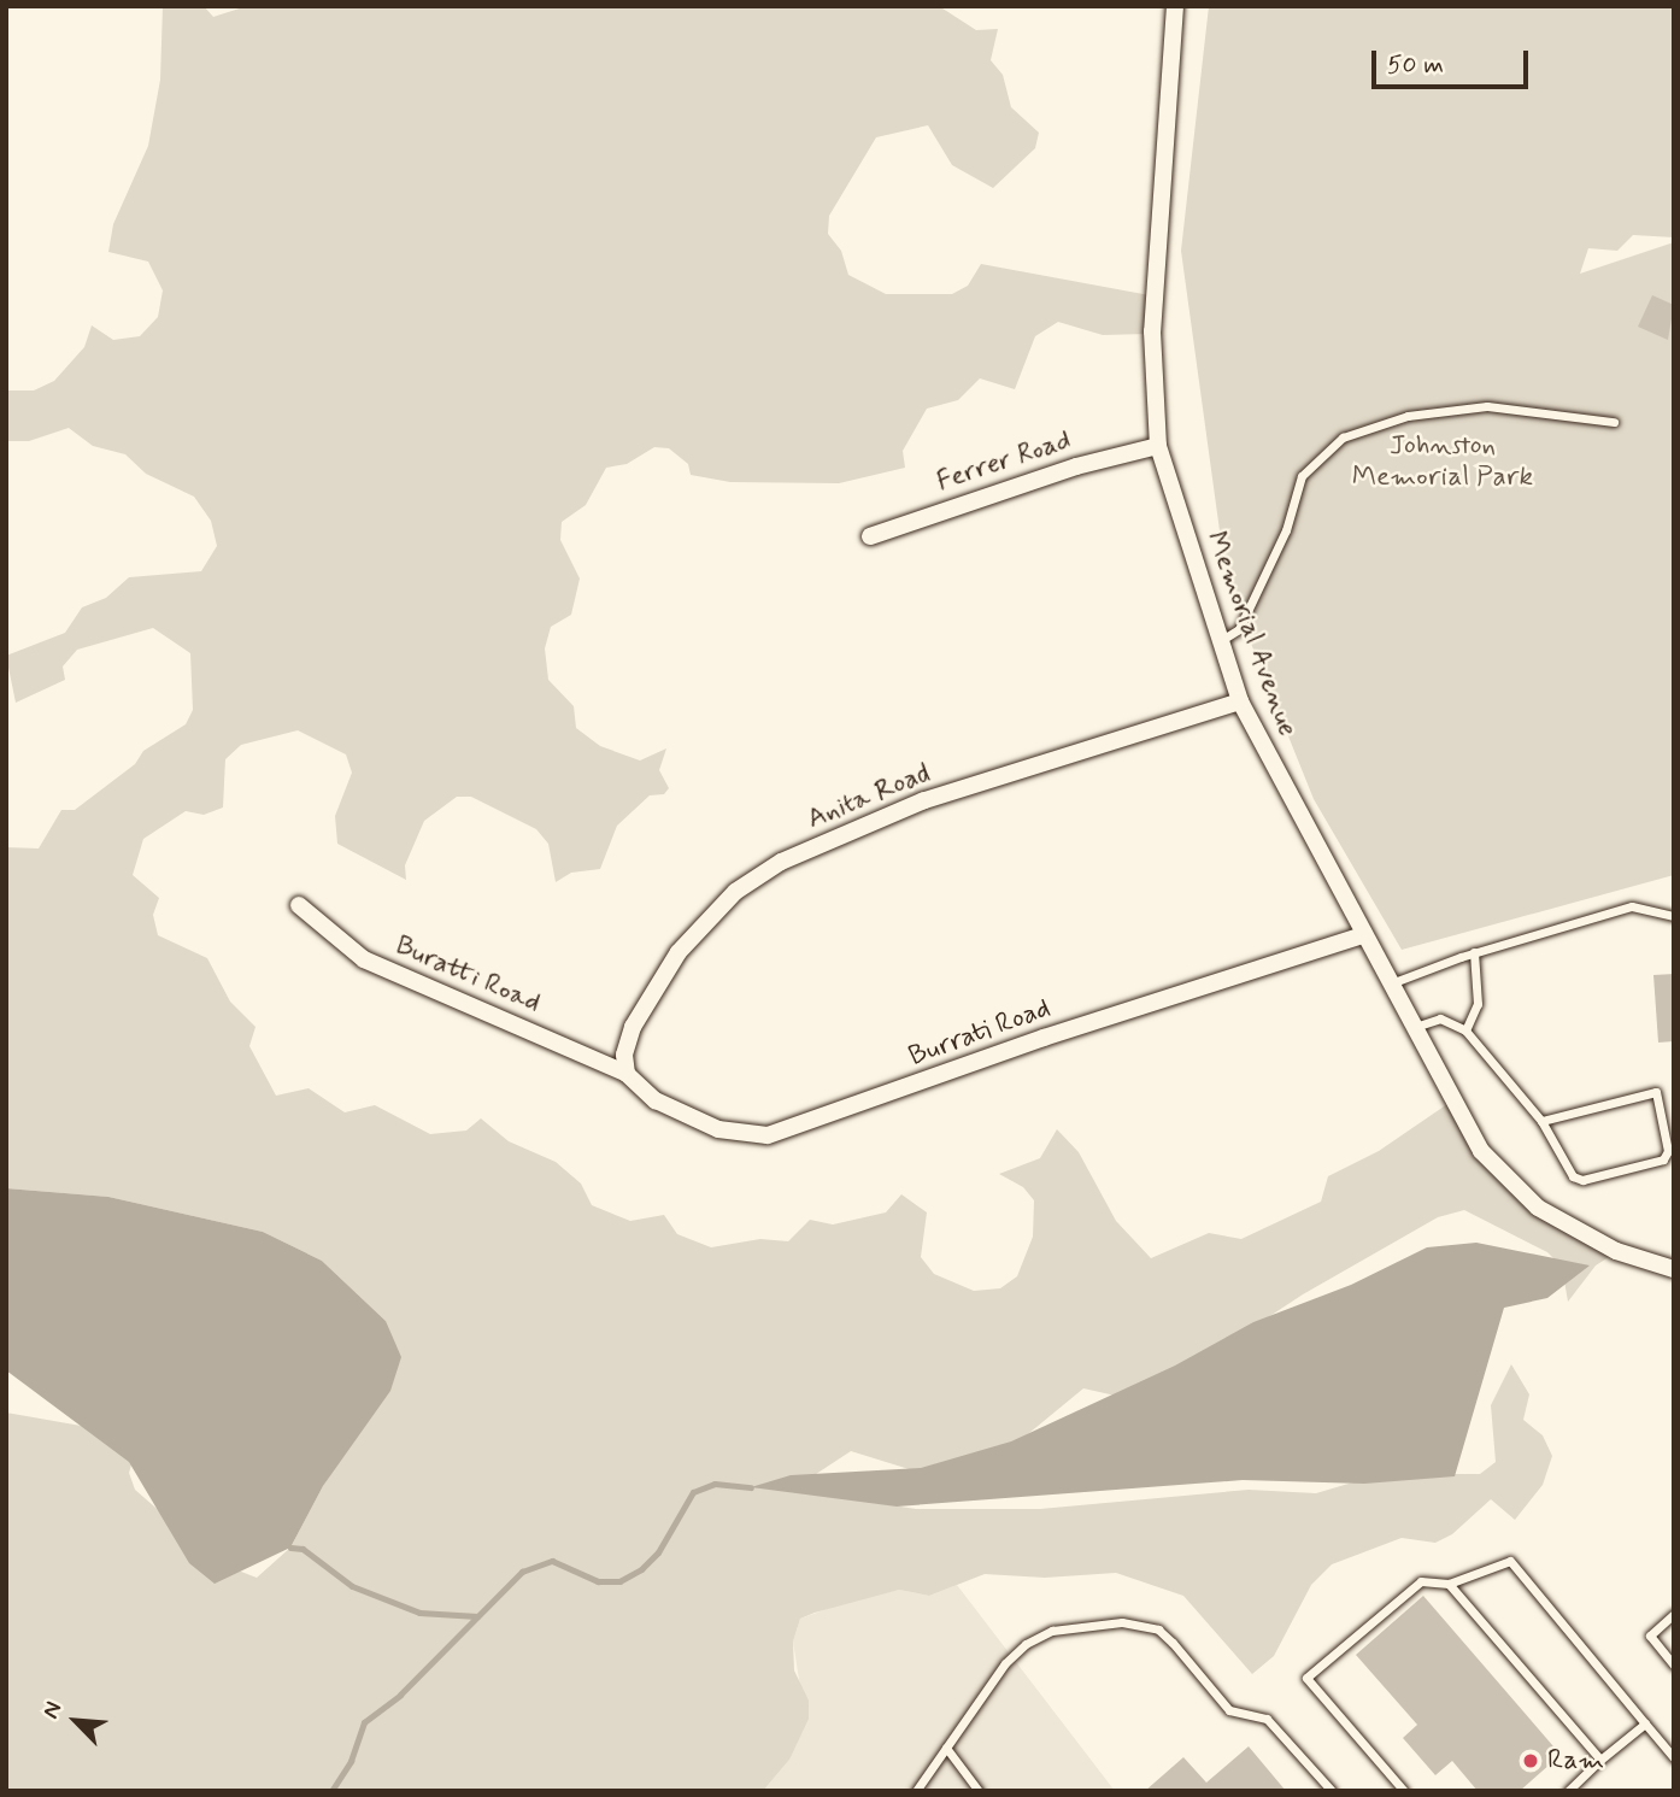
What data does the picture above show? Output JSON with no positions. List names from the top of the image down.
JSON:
{
  "streets": {
    "street": [
      "Ferrer Road",
      "Memorial Avenue",
      "Anita Road",
      "Buratti Road",
      "Burrati Road"
    ]
  },
  "crossings": [
    ["Ferrer Road", "Memorial Avenue"],
    ["Memorial Avenue", "Anita Road"],
    ["Memorial Avenue", "Burrati Road"],
    ["Anita Road", "Buratti Road"],
    ["Anita Road", "Burrati Road"],
    ["Buratti Road", "Burrati Road"]
  ],
  "parks": ["Johnston Memorial Park"],
  "places": ["Ram"],
  "scale_bar": "50 m",
  "north": "top left"
}
